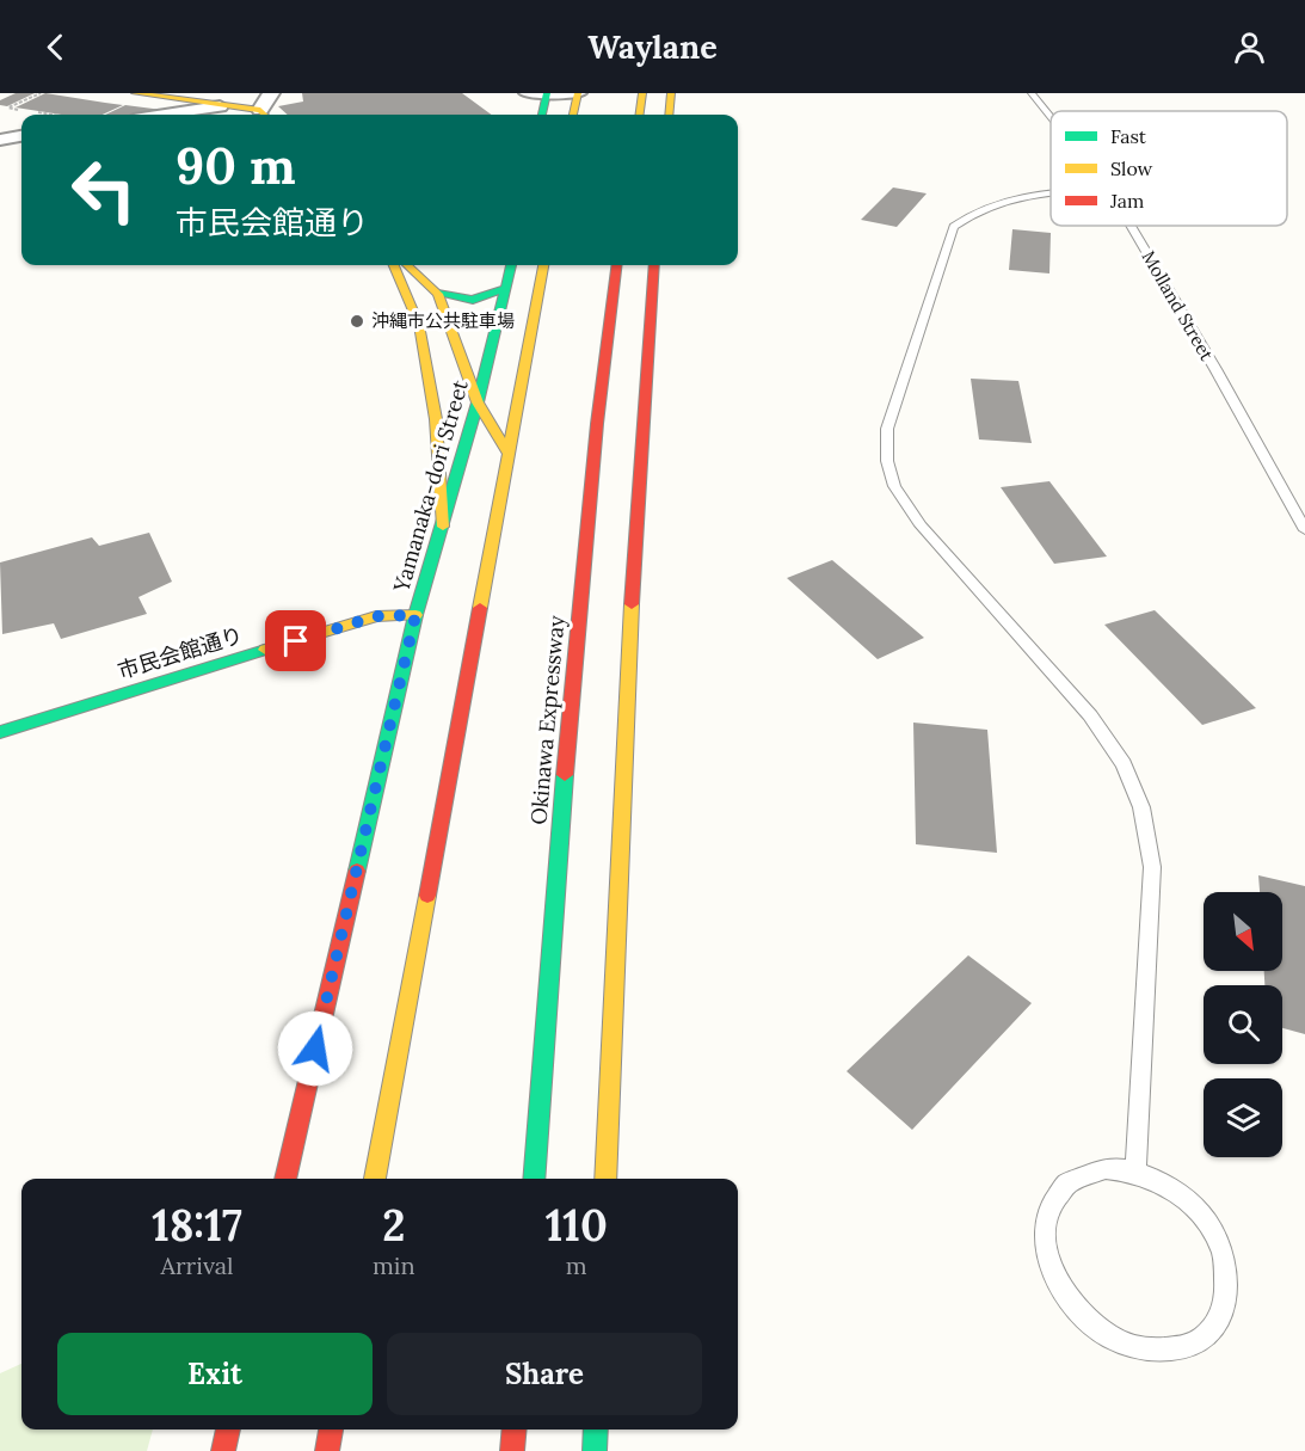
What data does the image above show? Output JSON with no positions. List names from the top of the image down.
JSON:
{
  "streets": {
    "main road": ["Yamanaka-dori Street", "市民会館通り", "Okinawa Expressway"],
    "lane": ["Molland Street"]
  },
  "crossings": [
    ["Yamanaka-dori Street", "市民会館通り"]
  ],
  "places": ["沖縄市公共駐車場"],
  "legend": ["Fast", "Slow", "Jam"],
  "north": "bottom right",
  "page": {
    "header": "Waylane",
    "turn": ["90 m", "市民会館通り"],
    "eta": [
      "18:17",
      "Arrival",
      "2",
      "min",
      "110",
      "m"
    ],
    "buttons": ["Exit", "Share"]
  }
}
